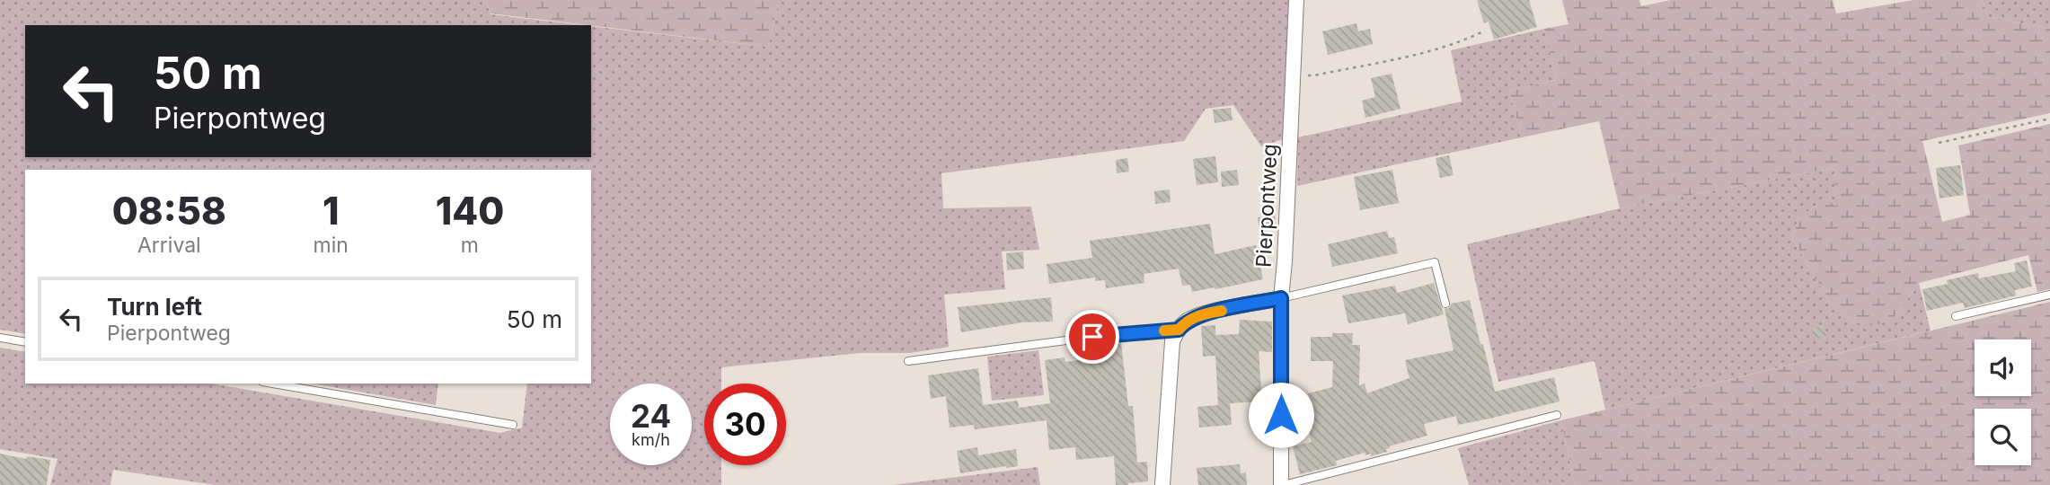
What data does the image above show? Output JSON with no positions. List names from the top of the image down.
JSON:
{
  "streets": {
    "street": ["Pierpontweg"]
  },
  "page": {
    "turn": ["50 m", "Pierpontweg"],
    "eta": [
      "08:58",
      "Arrival",
      "1",
      "min",
      "140",
      "m"
    ],
    "list": [
      {
        "name": "Turn left",
        "note": "Pierpontweg",
        "value": "50 m"
      }
    ],
    "speed": "24 km/h",
    "limit": "30"
  }
}
